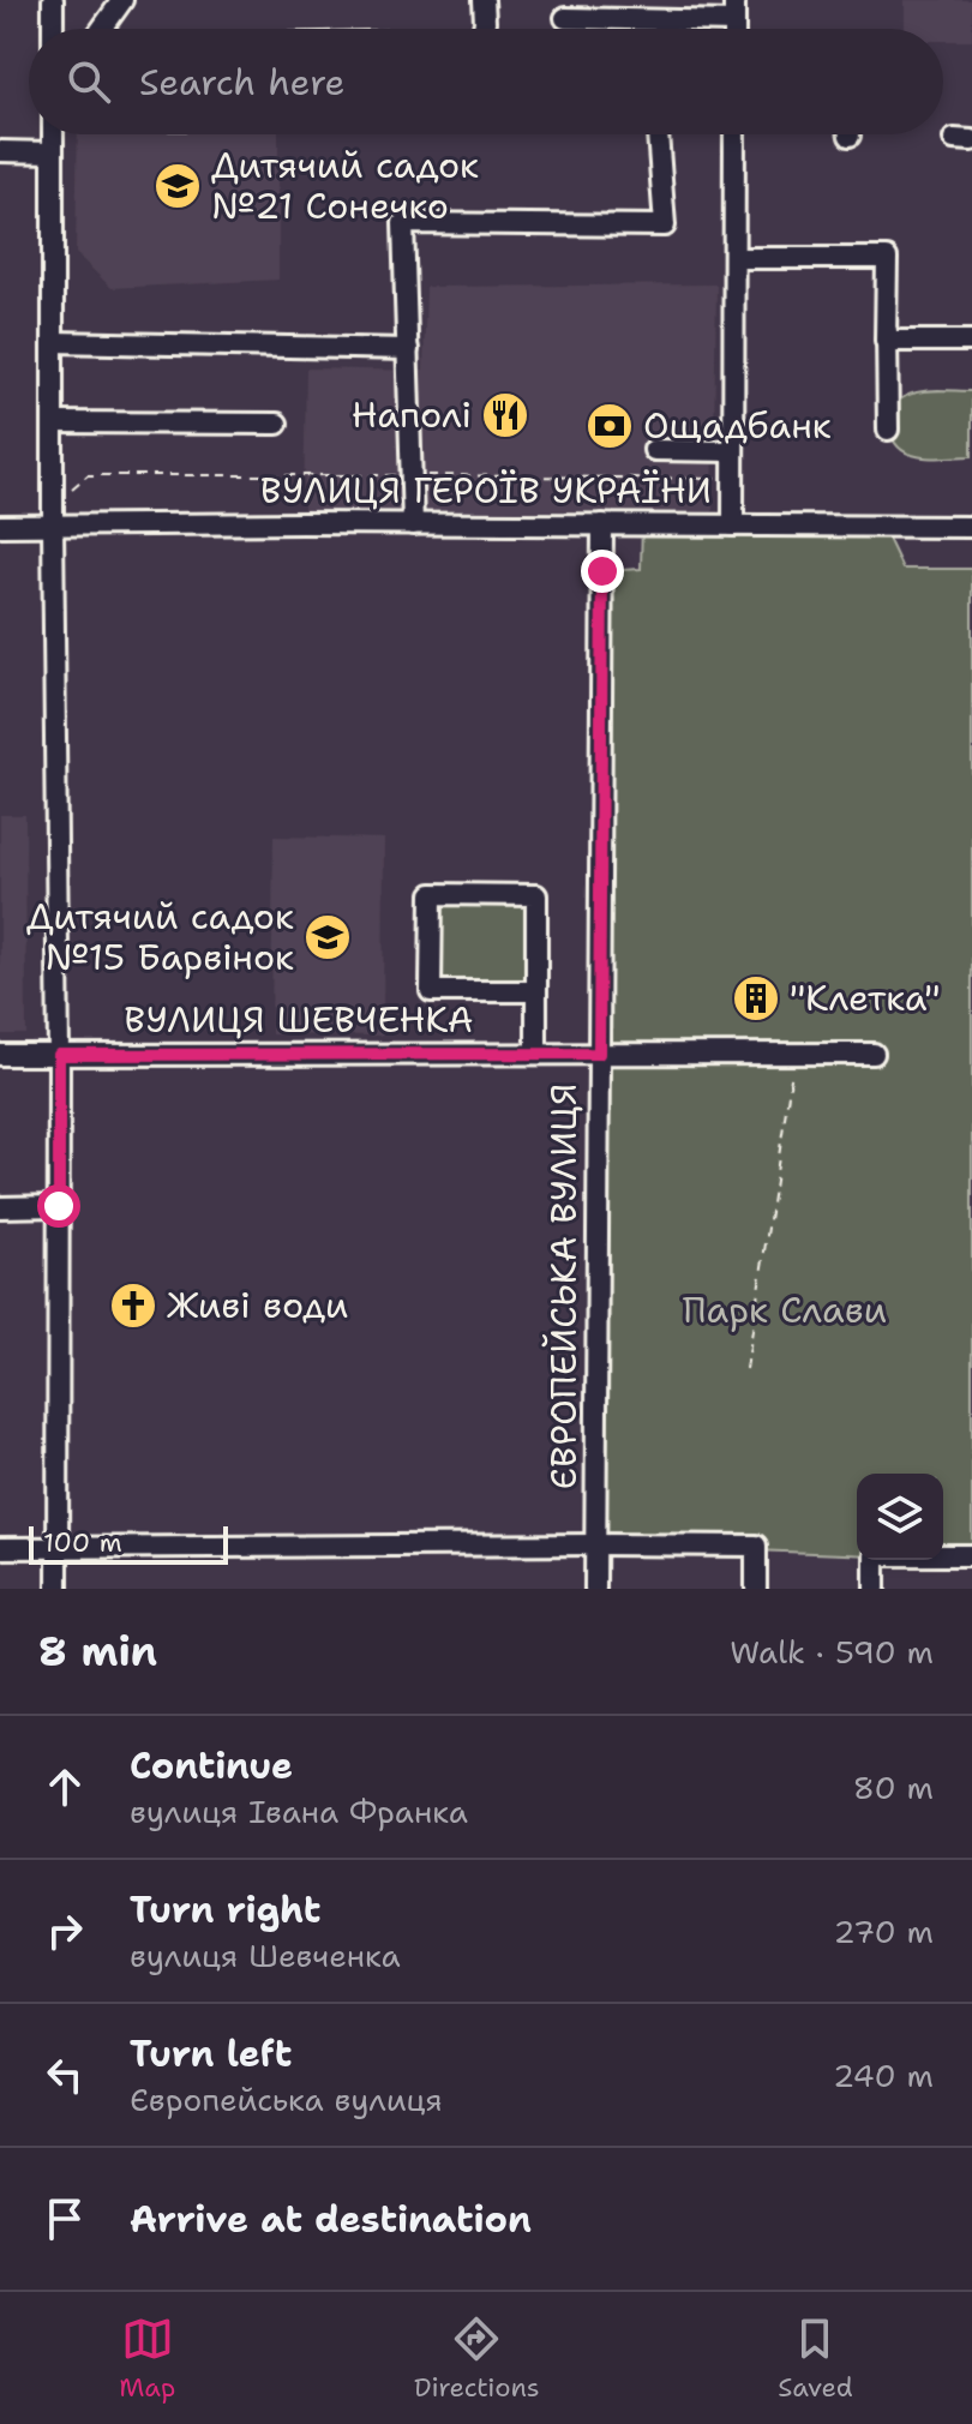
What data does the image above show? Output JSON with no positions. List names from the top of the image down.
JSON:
{
  "streets": {
    "street": ["ВУЛИЦЯ ГЕРОЇВ УКРАЇНИ", "ВУЛИЦЯ ШЕВЧЕНКА", "ЄВРОПЕЙСЬКА ВУЛИЦЯ"]
  },
  "crossings": [
    ["ВУЛИЦЯ ГЕРОЇВ УКРАЇНИ", "ЄВРОПЕЙСЬКА ВУЛИЦЯ"],
    ["ВУЛИЦЯ ШЕВЧЕНКА", "ЄВРОПЕЙСЬКА ВУЛИЦЯ"]
  ],
  "parks": ["Парк Слави"],
  "places": {
    "school or university": ["Дитячий садок №21 Сонечко", "Дитячий садок №15 Барвінок"],
    "restaurant": ["Наполі"],
    "bank": ["Ощадбанк"],
    "building": ["\"Клетка\""],
    "church": ["Живі води"]
  },
  "scale_bar": "100 m",
  "page": {
    "search": "Search here",
    "scale": "100 m",
    "heading": ["8 min", "Walk · 590 m"],
    "list": [
      ["Continue", "вулиця Івана Франка", "80 m"],
      ["Turn right", "вулиця Шевченка", "270 m"],
      ["Turn left", "Європейська вулиця", "240 m"],
      "Arrive at destination"
    ],
    "nav": ["Map", "Directions", "Saved"]
  }
}
